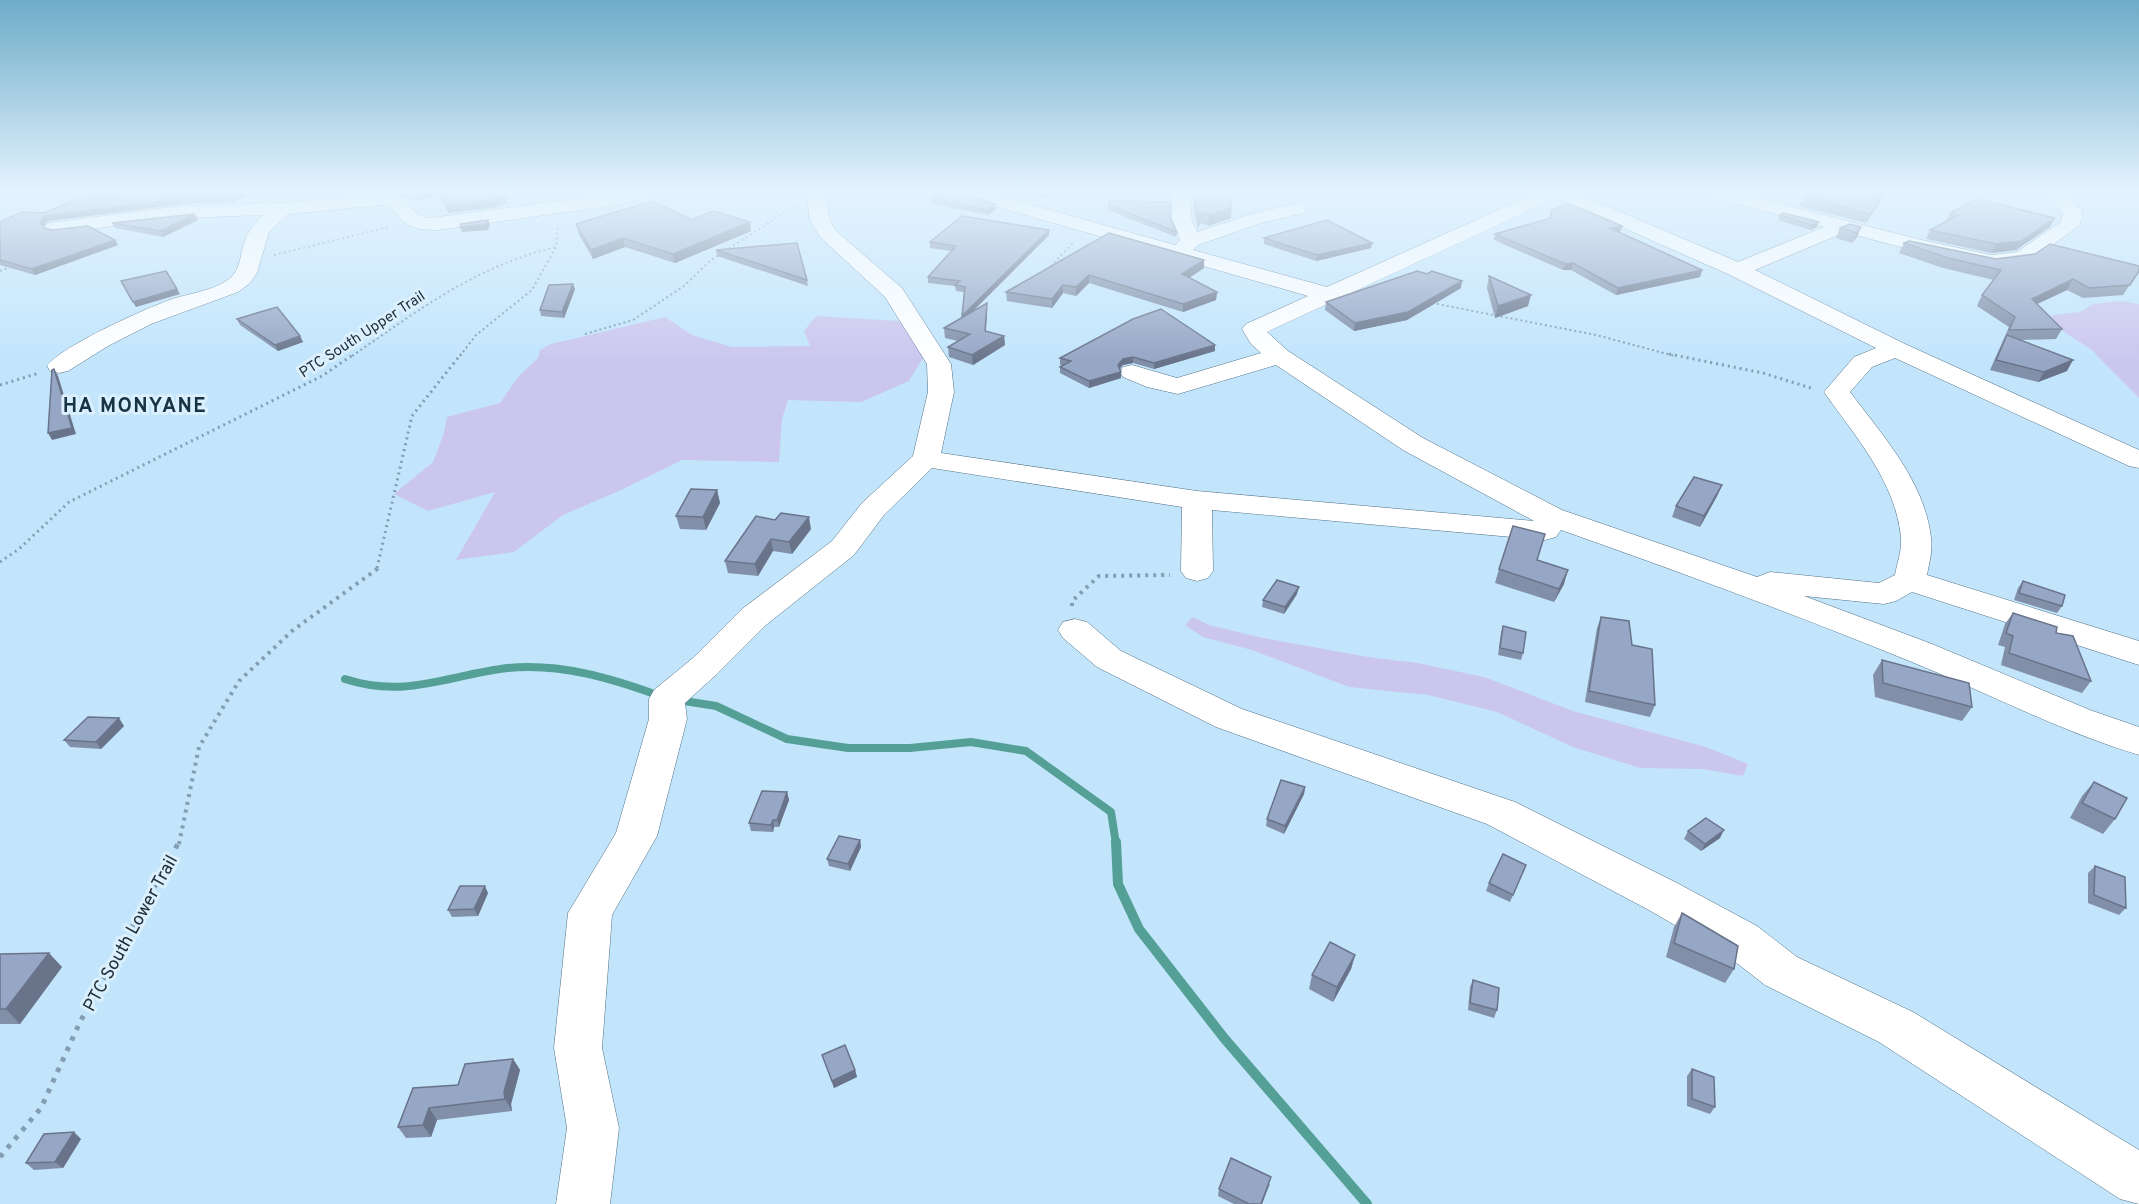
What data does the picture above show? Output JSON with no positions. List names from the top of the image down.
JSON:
{
  "streets": {
    "path": ["PTC South Upper Trail", "PTC South Lower Trail"]
  },
  "districts": ["HA MONYANE"]
}
